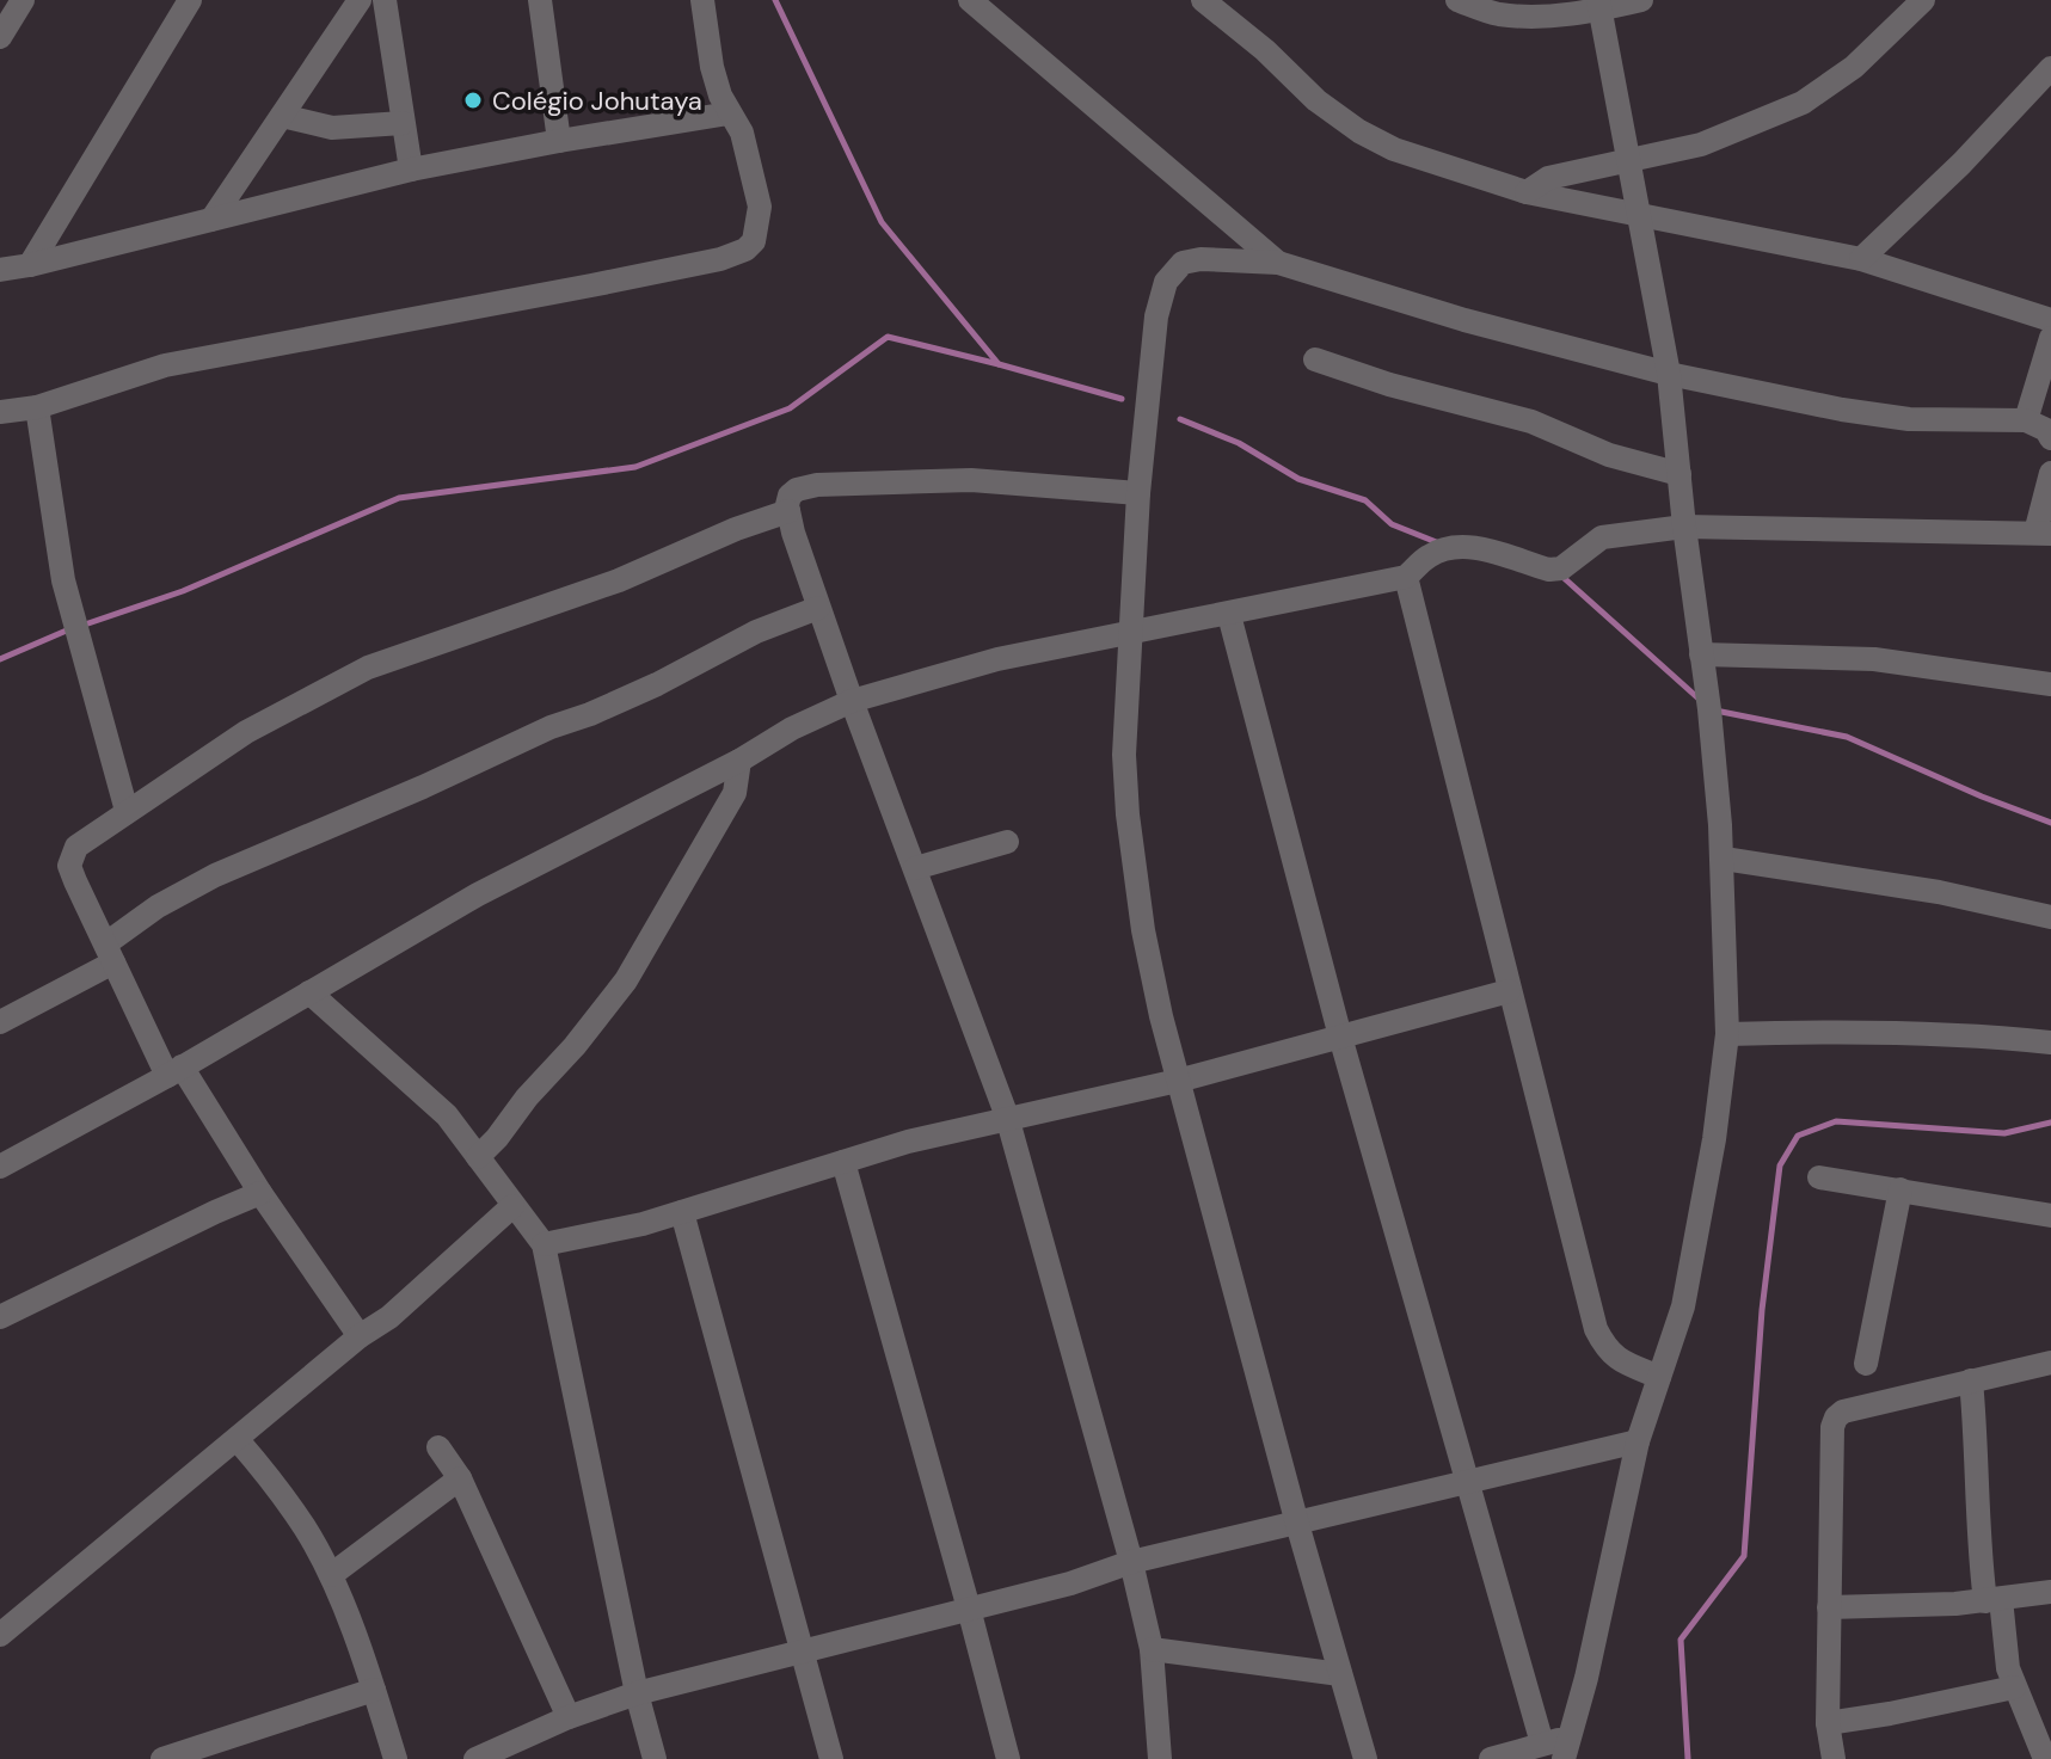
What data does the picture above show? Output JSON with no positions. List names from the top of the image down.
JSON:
{
  "places": ["Colégio Johutaya"]
}
